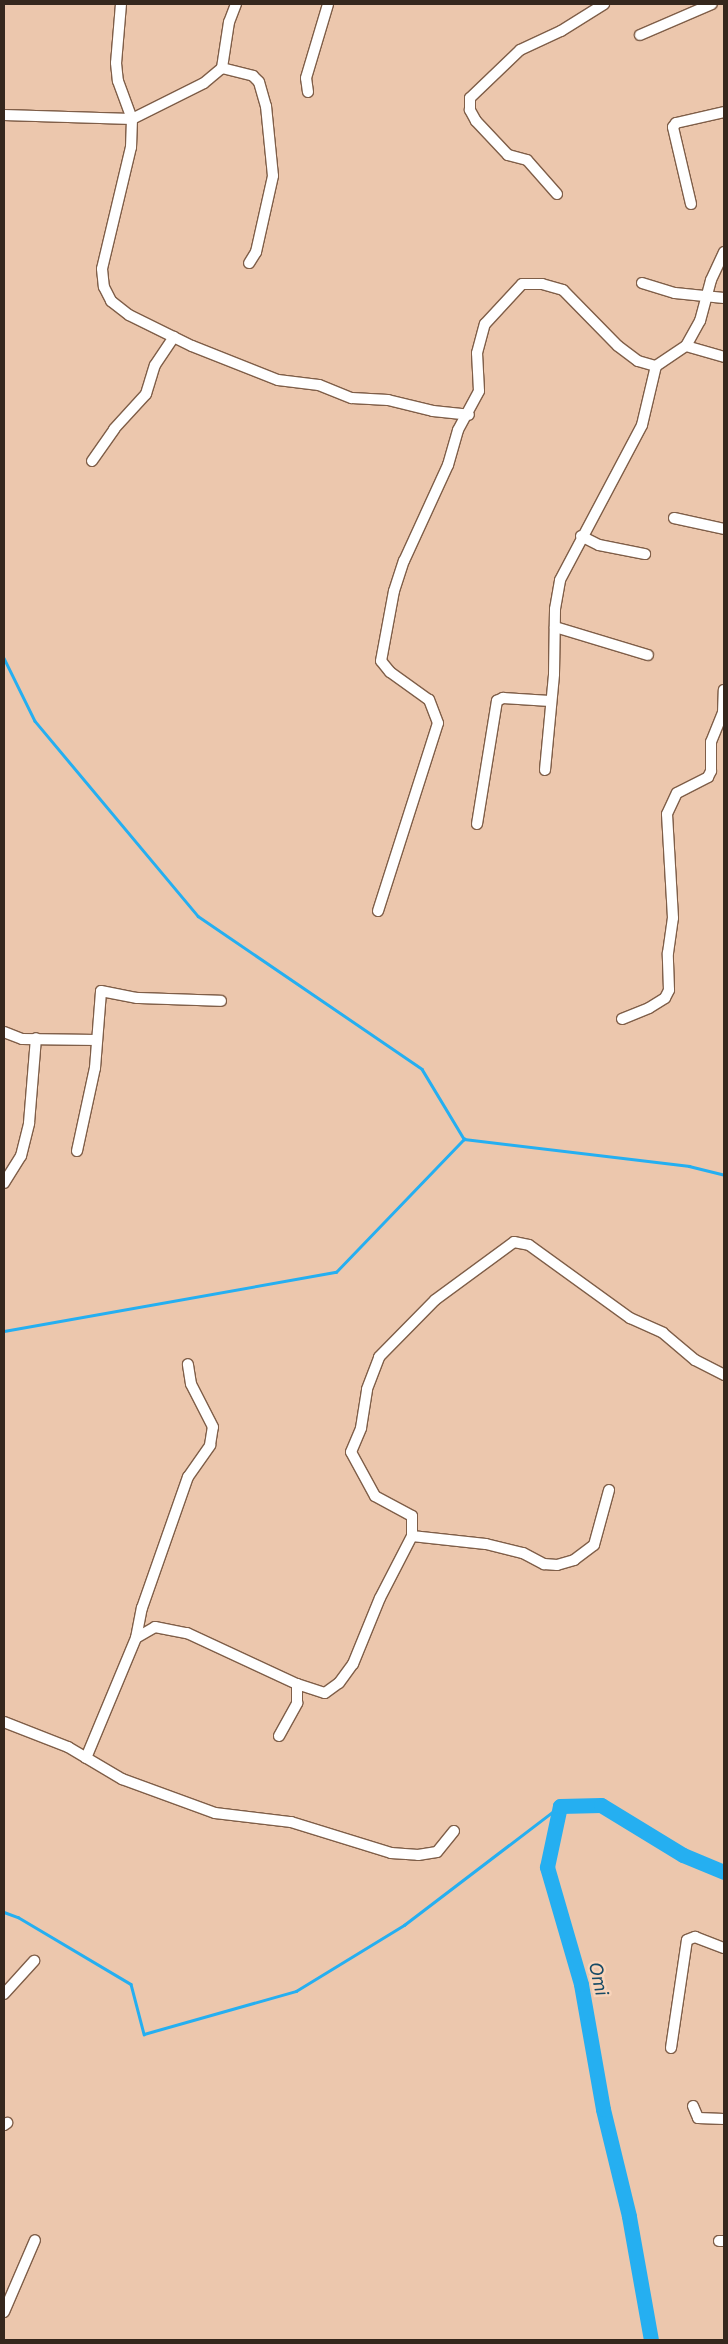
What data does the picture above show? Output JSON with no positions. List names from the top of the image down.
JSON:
{
  "water": ["Omi"]
}
